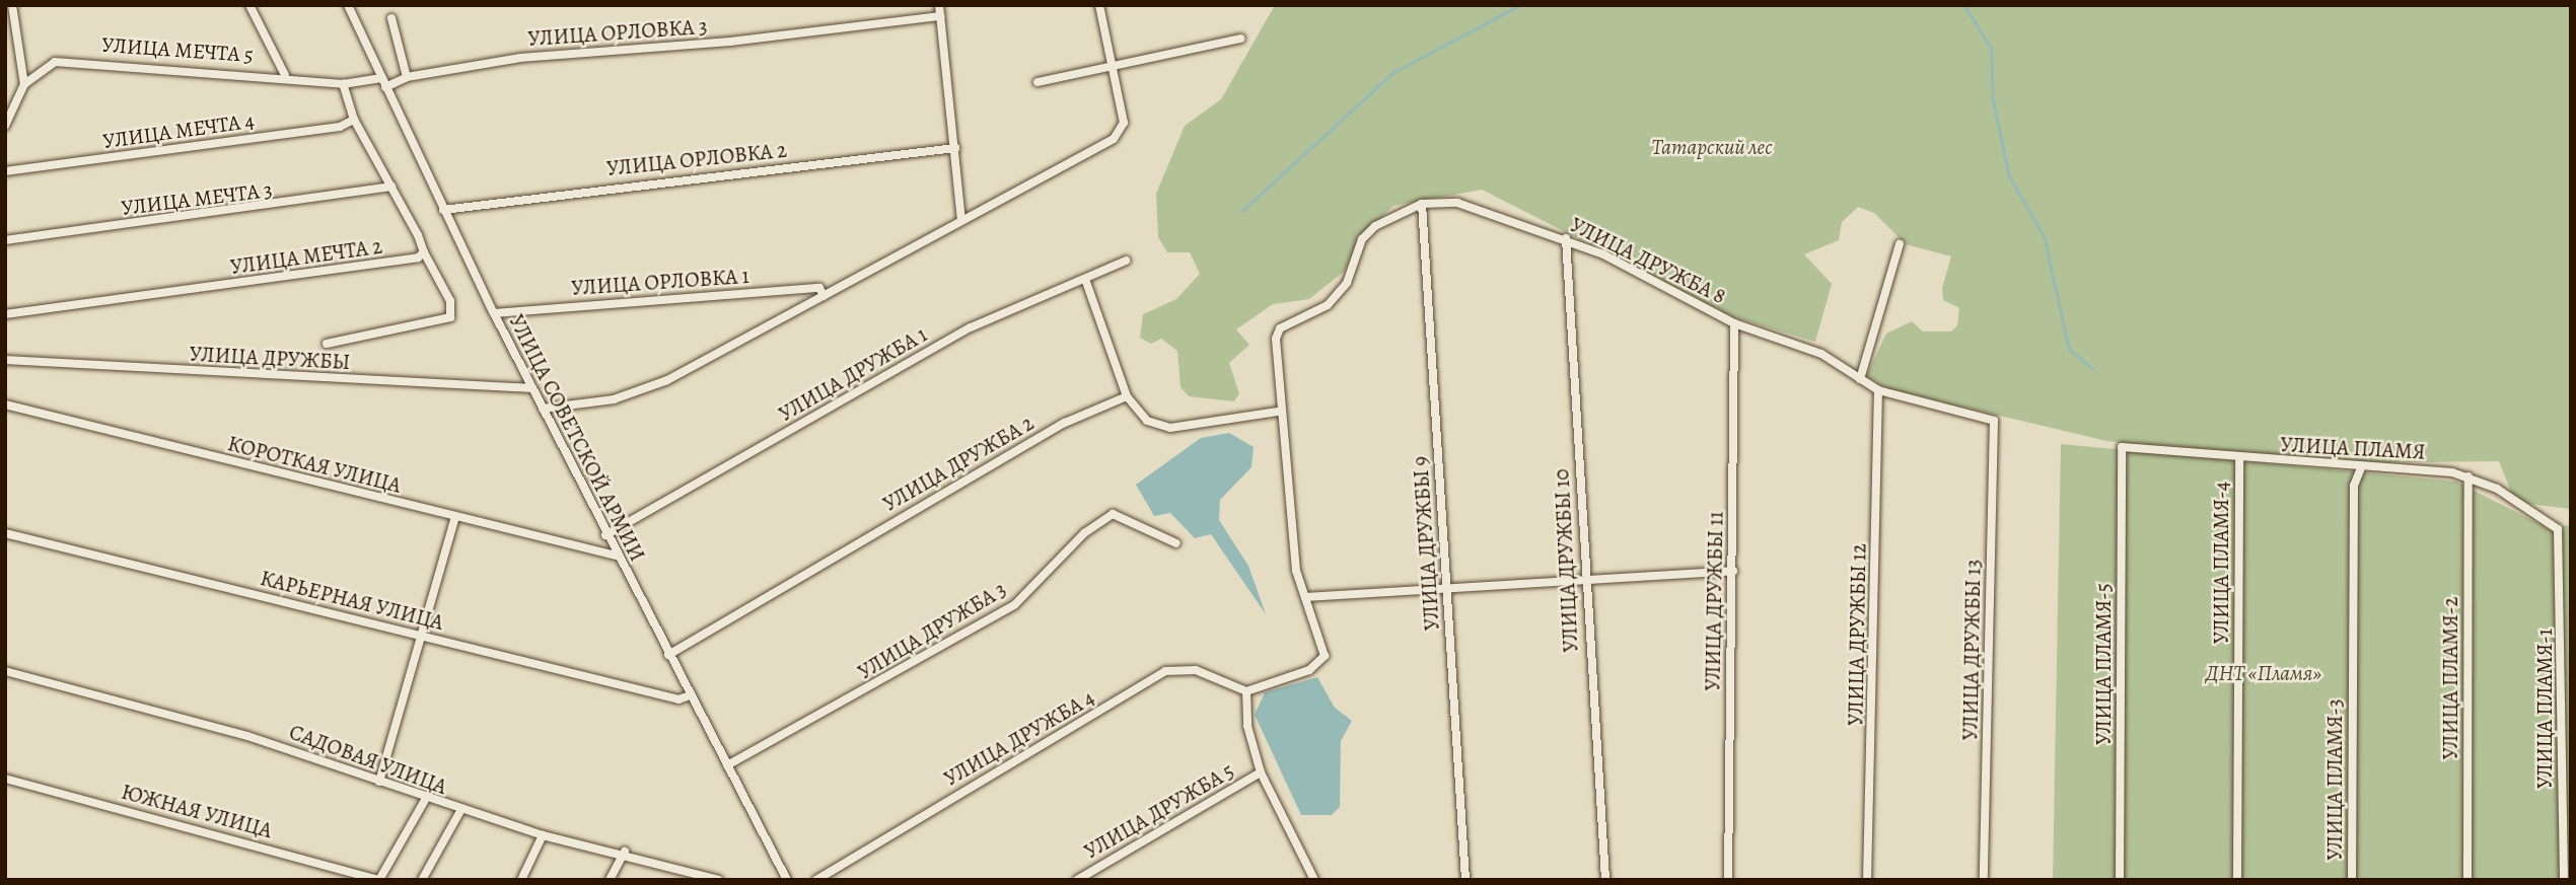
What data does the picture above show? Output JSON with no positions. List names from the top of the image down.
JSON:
{
  "streets": {
    "street": [
      "УЛИЦА ОРЛОВКА 3",
      "УЛИЦА МЕЧТА 5",
      "УЛИЦА МЕЧТА 4",
      "УЛИЦА ОРЛОВКА 2",
      "УЛИЦА МЕЧТА 3",
      "УЛИЦА МЕЧТА 2",
      "УЛИЦА ДРУЖБА 8",
      "УЛИЦА ОРЛОВКА 1",
      "УЛИЦА ДРУЖБЫ",
      "УЛИЦА ДРУЖБА 1",
      "УЛИЦА СОВЕТСКОЙ АРМИИ",
      "УЛИЦА ПЛАМЯ",
      "УЛИЦА ДРУЖБА 2",
      "КОРОТКАЯ УЛИЦА",
      "УЛИЦА ДРУЖБЫ 9",
      "УЛИЦА ДРУЖБЫ 10",
      "УЛИЦА ПЛАМЯ-4",
      "КАРЬЕРНАЯ УЛИЦА",
      "УЛИЦА ДРУЖБЫ 11",
      "УЛИЦА ДРУЖБА 3",
      "УЛИЦА ДРУЖБЫ 12",
      "УЛИЦА ДРУЖБЫ 13",
      "УЛИЦА ПЛАМЯ-5",
      "УЛИЦА ПЛАМЯ-2",
      "УЛИЦА ПЛАМЯ-1",
      "УЛИЦА ДРУЖБА 4",
      "САДОВАЯ УЛИЦА",
      "УЛИЦА ПЛАМЯ-3",
      "ЮЖНАЯ УЛИЦА",
      "УЛИЦА ДРУЖБА 5"
    ]
  },
  "crossings": [
    ["УЛИЦА ОРЛОВКА 3", "УЛИЦА СОВЕТСКОЙ АРМИИ"],
    ["УЛИЦА МЕЧТА 5", "УЛИЦА СОВЕТСКОЙ АРМИИ"],
    ["УЛИЦА ОРЛОВКА 2", "УЛИЦА СОВЕТСКОЙ АРМИИ"],
    ["УЛИЦА ДРУЖБА 8", "УЛИЦА ДРУЖБЫ 9"],
    ["УЛИЦА ДРУЖБА 8", "УЛИЦА ДРУЖБЫ 10"],
    ["УЛИЦА ДРУЖБА 8", "УЛИЦА ДРУЖБЫ 11"],
    ["УЛИЦА ДРУЖБА 8", "УЛИЦА ДРУЖБЫ 12"],
    ["УЛИЦА ДРУЖБА 8", "УЛИЦА ДРУЖБЫ 13"],
    ["УЛИЦА ДРУЖБА 8", "УЛИЦА ДРУЖБА 4"],
    ["УЛИЦА ОРЛОВКА 1", "УЛИЦА СОВЕТСКОЙ АРМИИ"],
    ["УЛИЦА ДРУЖБЫ", "УЛИЦА СОВЕТСКОЙ АРМИИ"],
    ["УЛИЦА ДРУЖБА 1", "УЛИЦА СОВЕТСКОЙ АРМИИ"],
    ["УЛИЦА СОВЕТСКОЙ АРМИИ", "УЛИЦА ДРУЖБА 2"],
    ["УЛИЦА СОВЕТСКОЙ АРМИИ", "КОРОТКАЯ УЛИЦА"],
    ["УЛИЦА СОВЕТСКОЙ АРМИИ", "КАРЬЕРНАЯ УЛИЦА"],
    ["УЛИЦА СОВЕТСКОЙ АРМИИ", "УЛИЦА ДРУЖБА 3"],
    ["УЛИЦА ПЛАМЯ", "УЛИЦА ПЛАМЯ-4"],
    ["УЛИЦА ПЛАМЯ", "УЛИЦА ПЛАМЯ-5"],
    ["УЛИЦА ПЛАМЯ", "УЛИЦА ПЛАМЯ-2"],
    ["УЛИЦА ПЛАМЯ", "УЛИЦА ПЛАМЯ-1"],
    ["УЛИЦА ПЛАМЯ", "УЛИЦА ПЛАМЯ-3"]
  ],
  "parks": ["Татарский лес", "ДНТ «Пламя»"]
}
